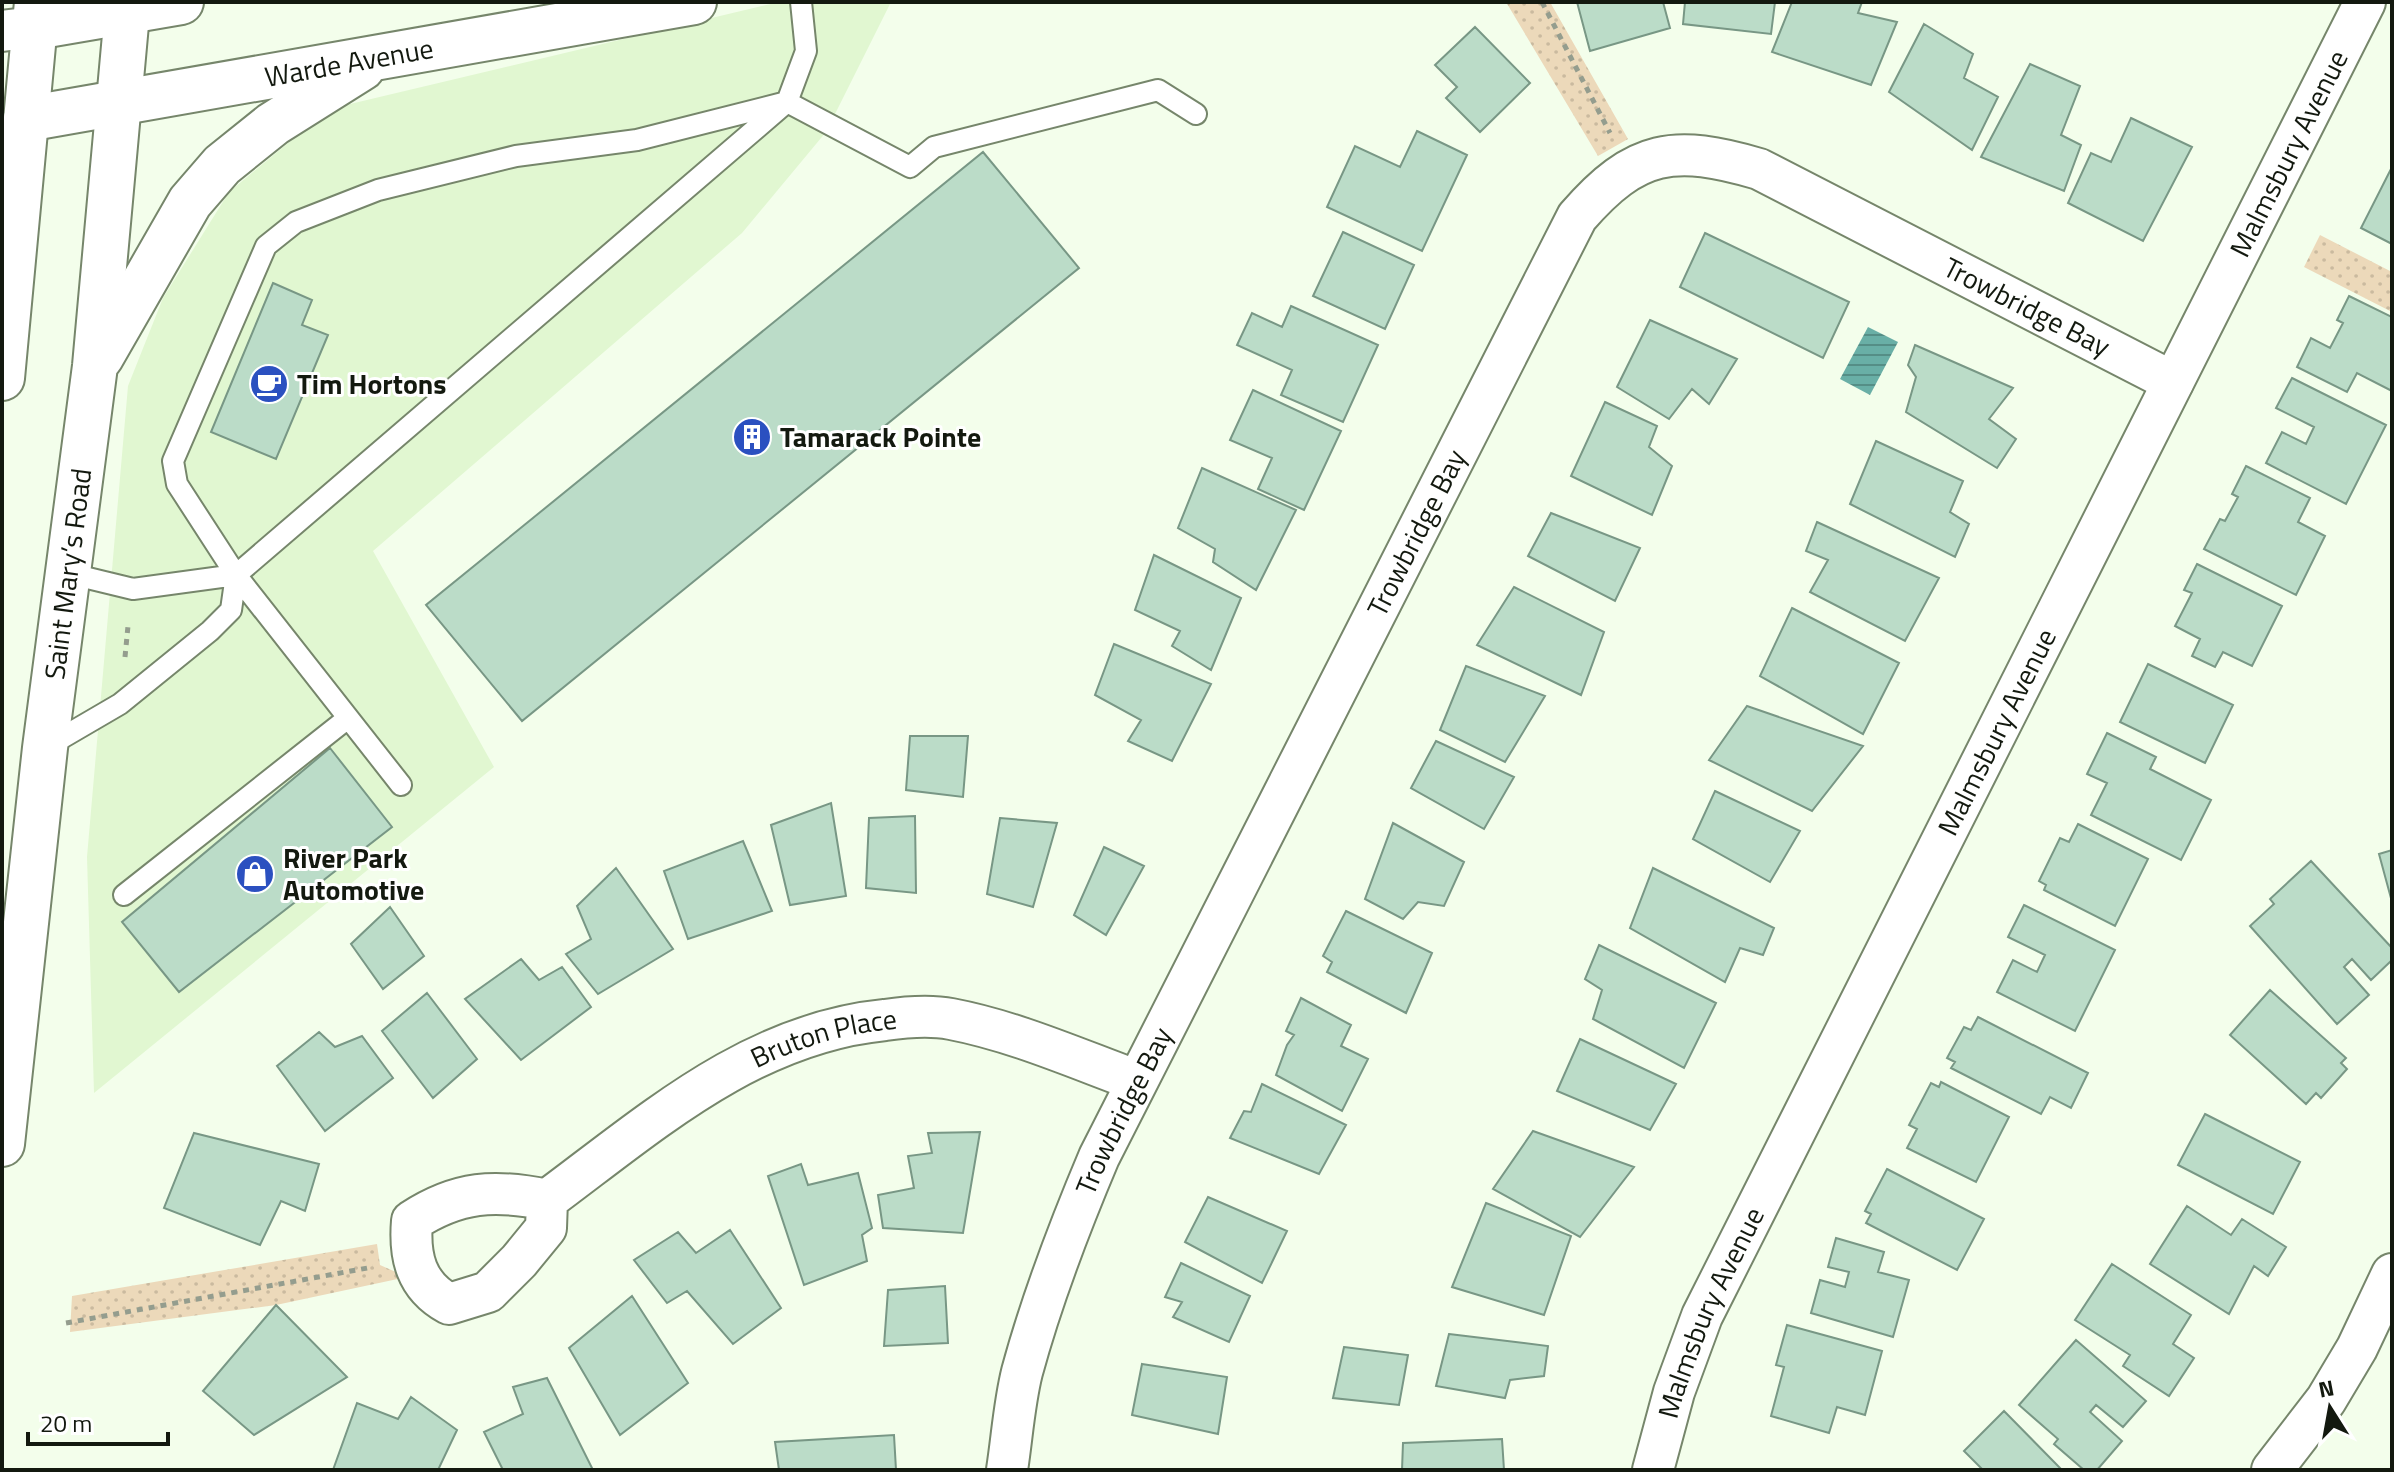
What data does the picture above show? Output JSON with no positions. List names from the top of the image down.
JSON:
{
  "streets": {
    "main road": ["Warde Avenue", "Saint Mary’s Road"],
    "street": ["Malmsbury Avenue", "Trowbridge Bay", "Bruton Place"]
  },
  "crossings": [
    ["Warde Avenue", "Saint Mary’s Road"],
    ["Malmsbury Avenue", "Trowbridge Bay"],
    ["Trowbridge Bay", "Bruton Place"]
  ],
  "places": {
    "cafe": ["Tim Hortons"],
    "building": ["Tamarack Pointe"],
    "shop": ["River Park Automotive"]
  },
  "scale_bar": "20 m",
  "north": "top"
}
